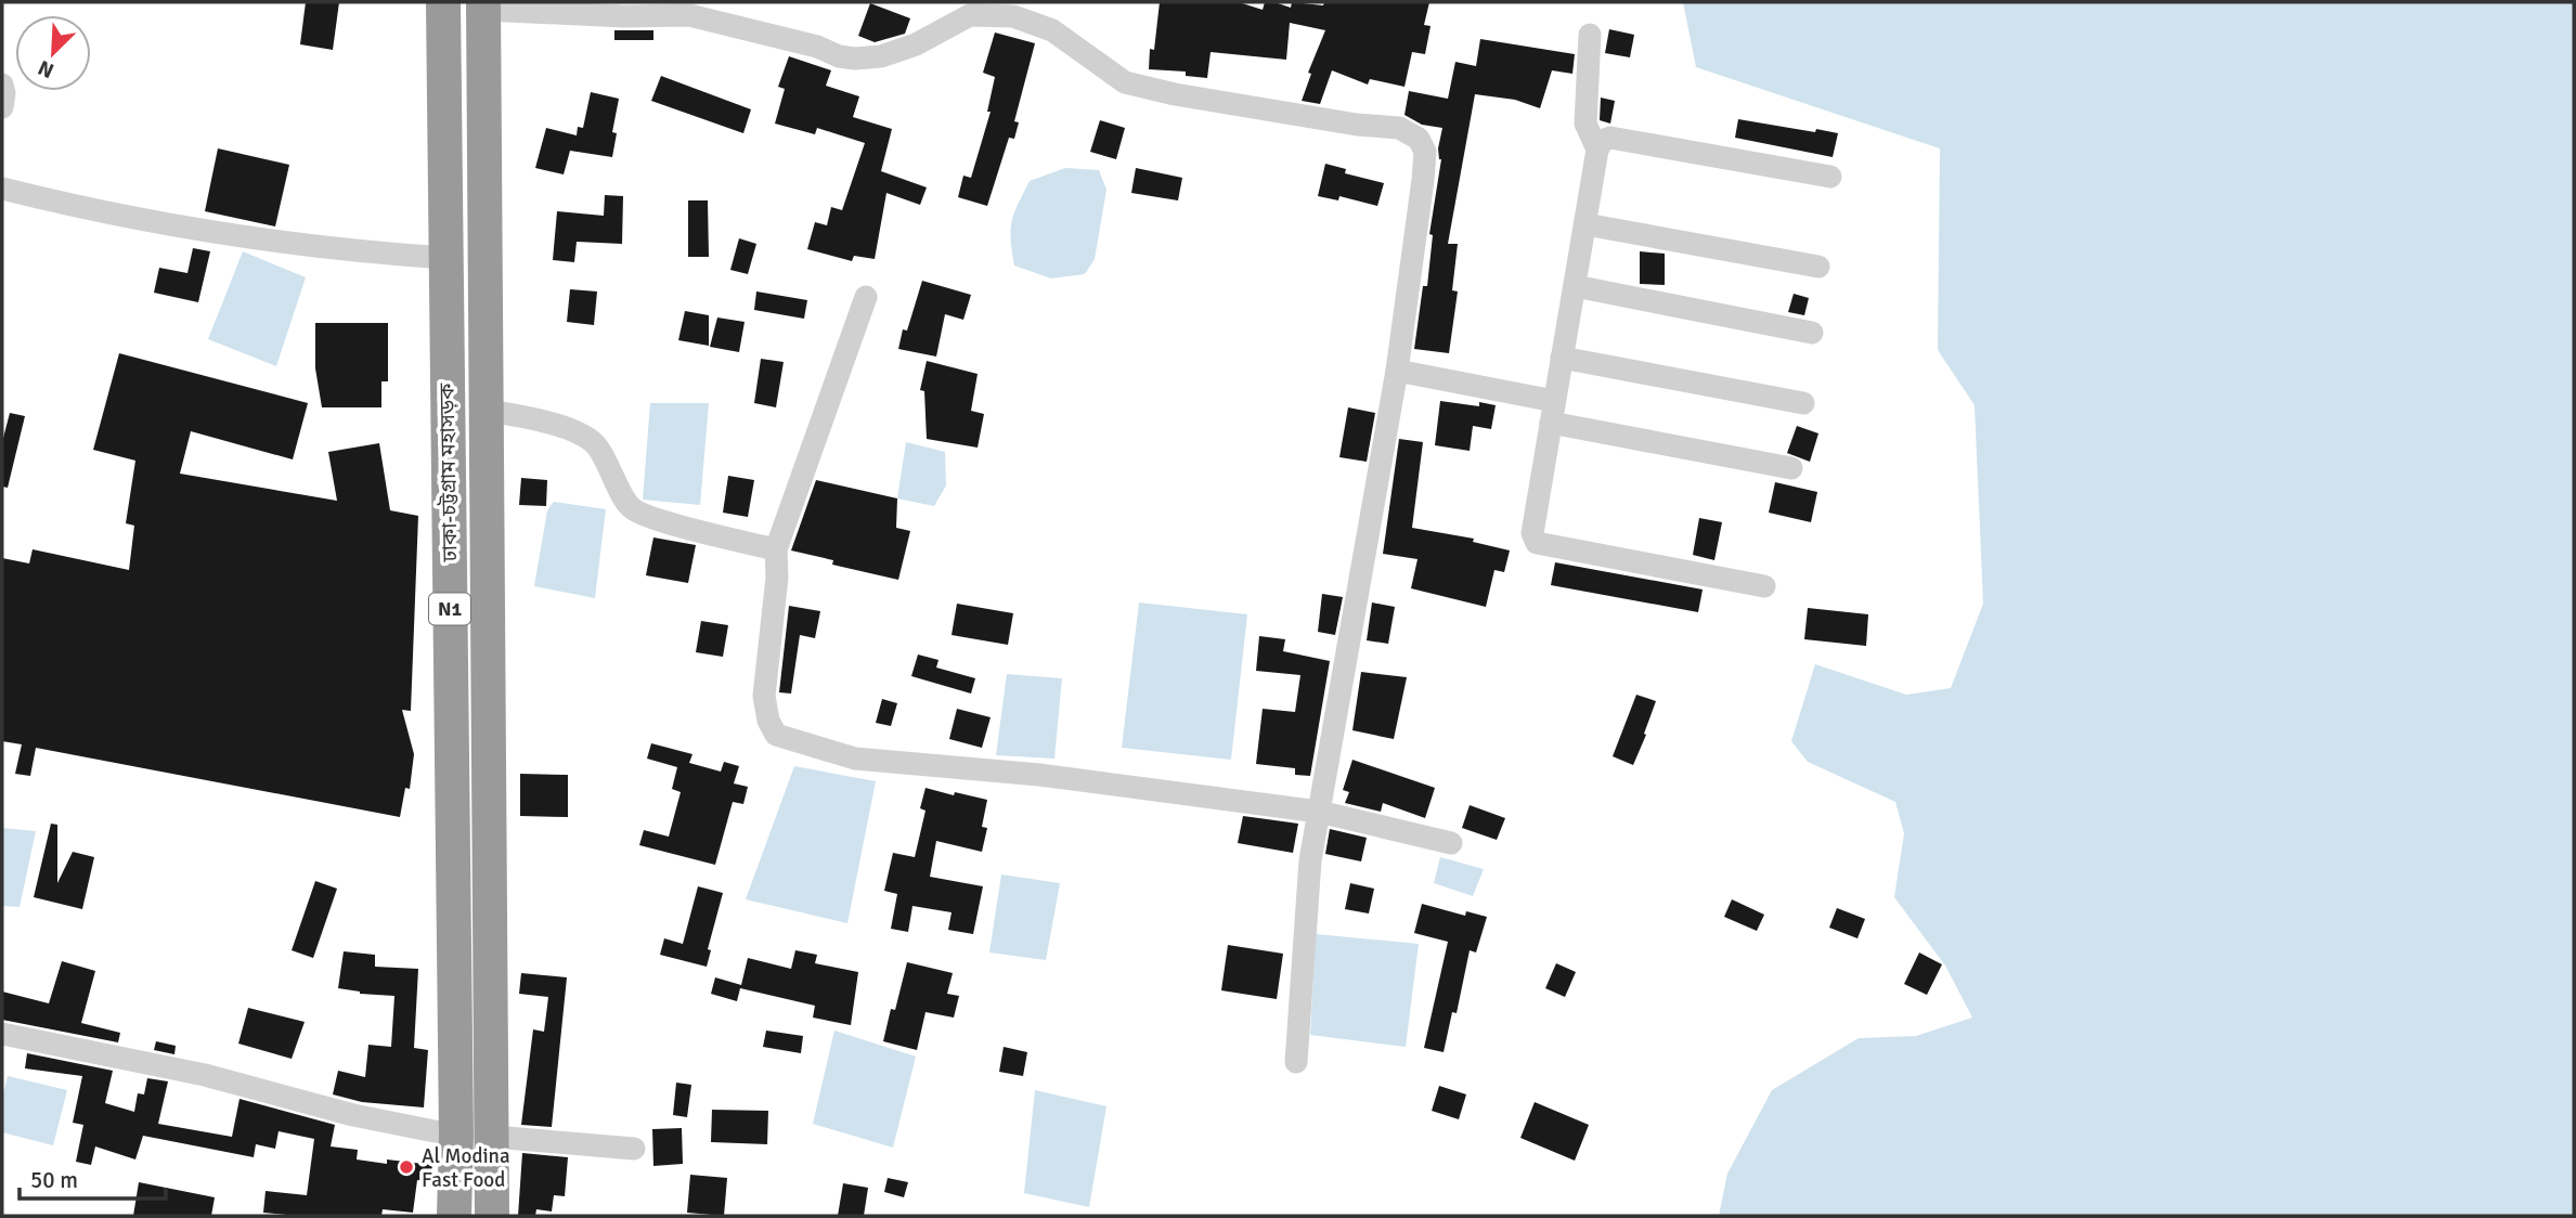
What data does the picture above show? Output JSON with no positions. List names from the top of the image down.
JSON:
{
  "streets": {
    "highway": ["ঢাকা-চট্টগ্রাম মহাসড়ক", "N1"]
  },
  "places": ["Al Modina Fast Food"],
  "scale_bar": "50 m",
  "north": "bottom left"
}
